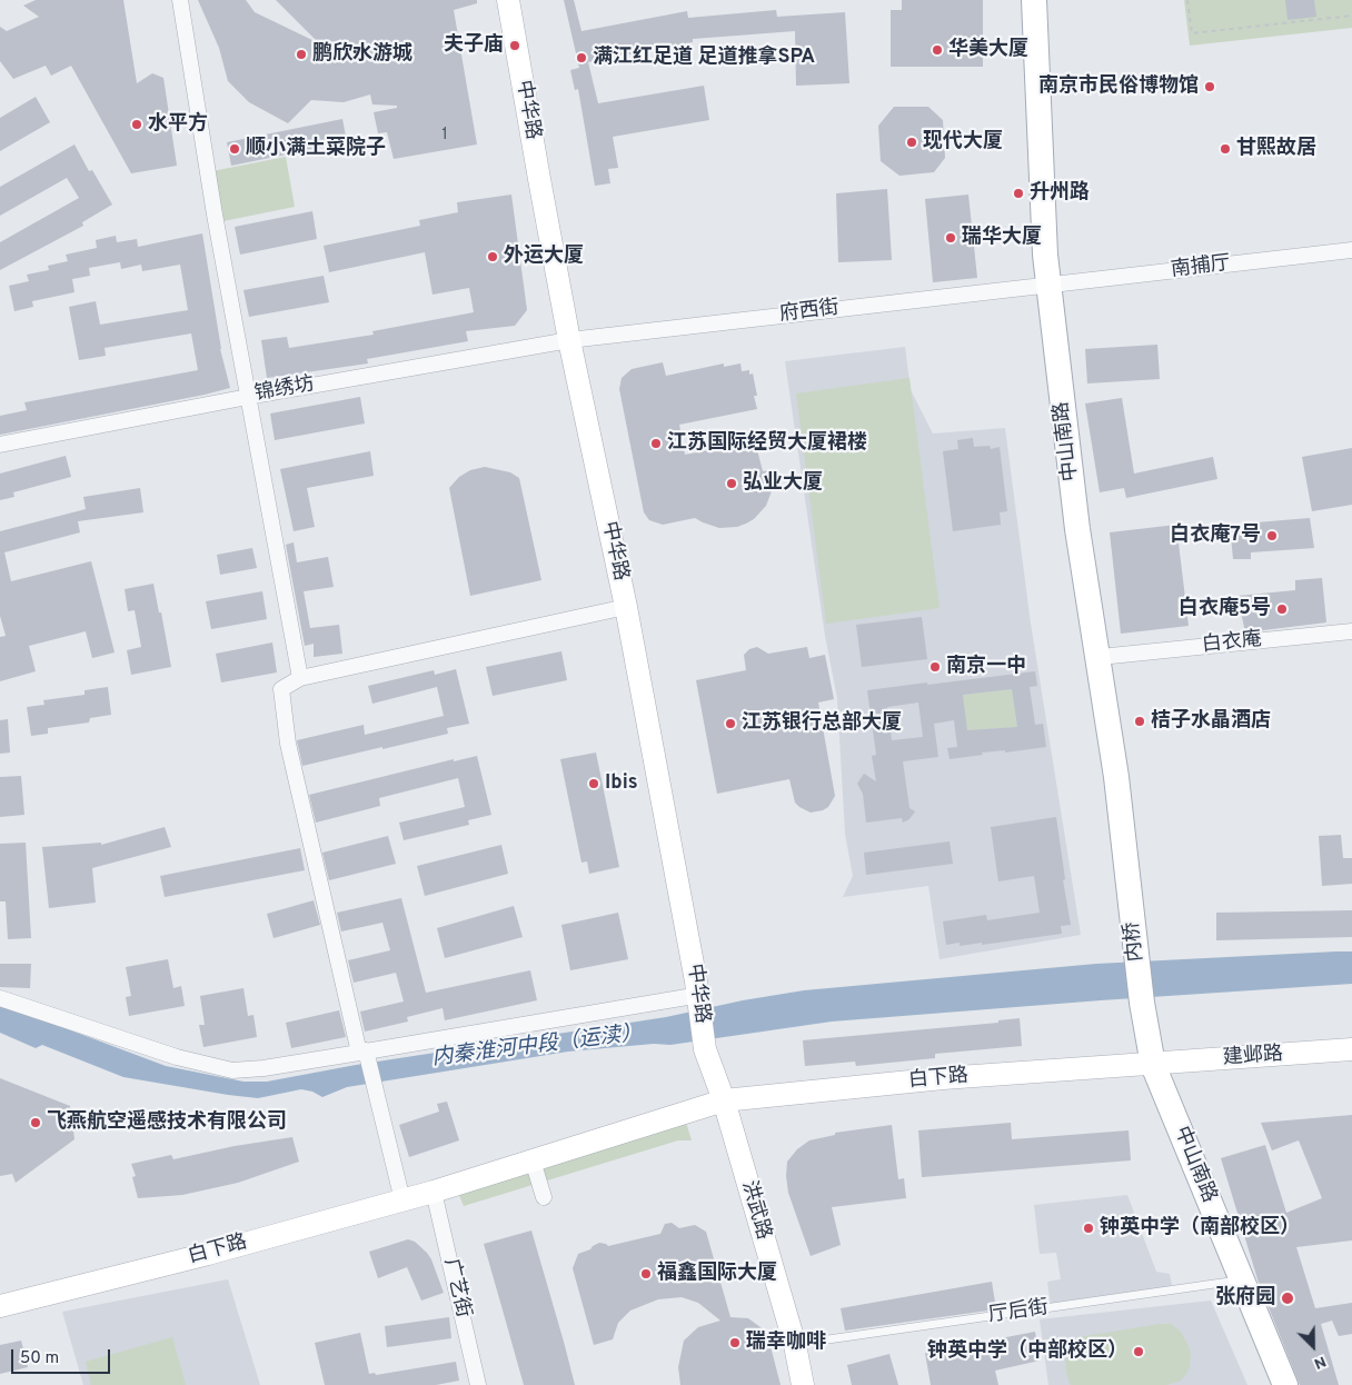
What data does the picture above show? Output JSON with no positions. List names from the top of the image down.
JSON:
{
  "streets": {
    "main road": [
      "中华路",
      "中山南路",
      "建邺路",
      "白下路",
      "洪武路"
    ],
    "street": [
      "南捕厅",
      "府西街",
      "锦绣坊",
      "白衣庵",
      "广艺街"
    ],
    "lane": ["厅后街"]
  },
  "crossings": [
    ["中华路", "府西街"],
    ["中华路", "锦绣坊"],
    ["中华路", "白下路"],
    ["中华路", "洪武路"],
    ["南捕厅", "府西街"],
    ["府西街", "锦绣坊"],
    ["中山南路", "建邺路"],
    ["中山南路", "白下路"],
    ["中山南路", "厅后街"],
    ["建邺路", "白下路"],
    ["白下路", "洪武路"],
    ["白下路", "广艺街"],
    ["洪武路", "厅后街"]
  ],
  "water": ["内秦淮河中段（运渎）"],
  "places": [
    "夫子庙",
    "华美大厦",
    "鹏欣·水游城",
    "满江红足道 足道推拿SPA",
    "南京市民俗博物馆",
    "水平方",
    "现代大厦",
    "顺小满土菜院子",
    "甘熙故居",
    "升州路",
    "瑞华大厦",
    "外运大厦",
    "江苏国际经贸大厦裙楼",
    "弘业大厦",
    "白衣庵7号",
    "白衣庵5号",
    "南京一中",
    "桔子水晶酒店",
    "江苏银行总部大厦",
    "Ibis",
    "飞燕航空遥感技术有限公司",
    "钟英中学（南部校区）",
    "福鑫国际大厦",
    "张府园",
    "瑞幸咖啡",
    "钟英中学（中部校区）"
  ],
  "house_numbers": ["1"],
  "scale_bar": "50 m",
  "north": "bottom right"
}
